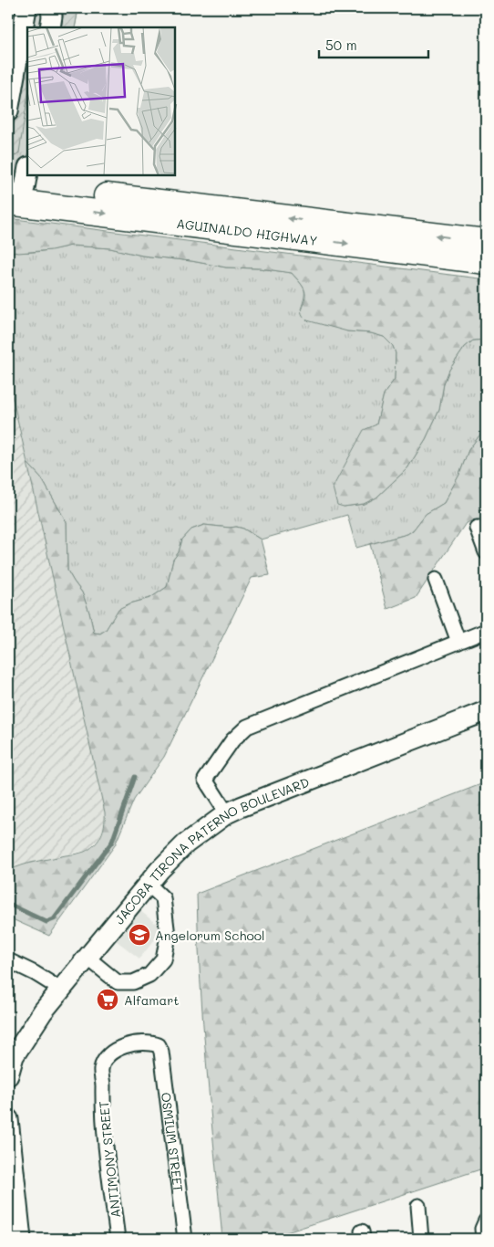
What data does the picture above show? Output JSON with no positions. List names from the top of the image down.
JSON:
{
  "streets": {
    "highway": ["AGUINALDO HIGHWAY"],
    "street": ["JACOBA TIRONA PATERNO BOULEVARD", "OSMIUM STREET", "ANTIMONY STREET"]
  },
  "crossings": [
    ["OSMIUM STREET", "ANTIMONY STREET"]
  ],
  "places": {
    "school or university": ["Angelorum School"],
    "supermarket": ["Alfamart"]
  },
  "scale_bar": "50 m"
}
